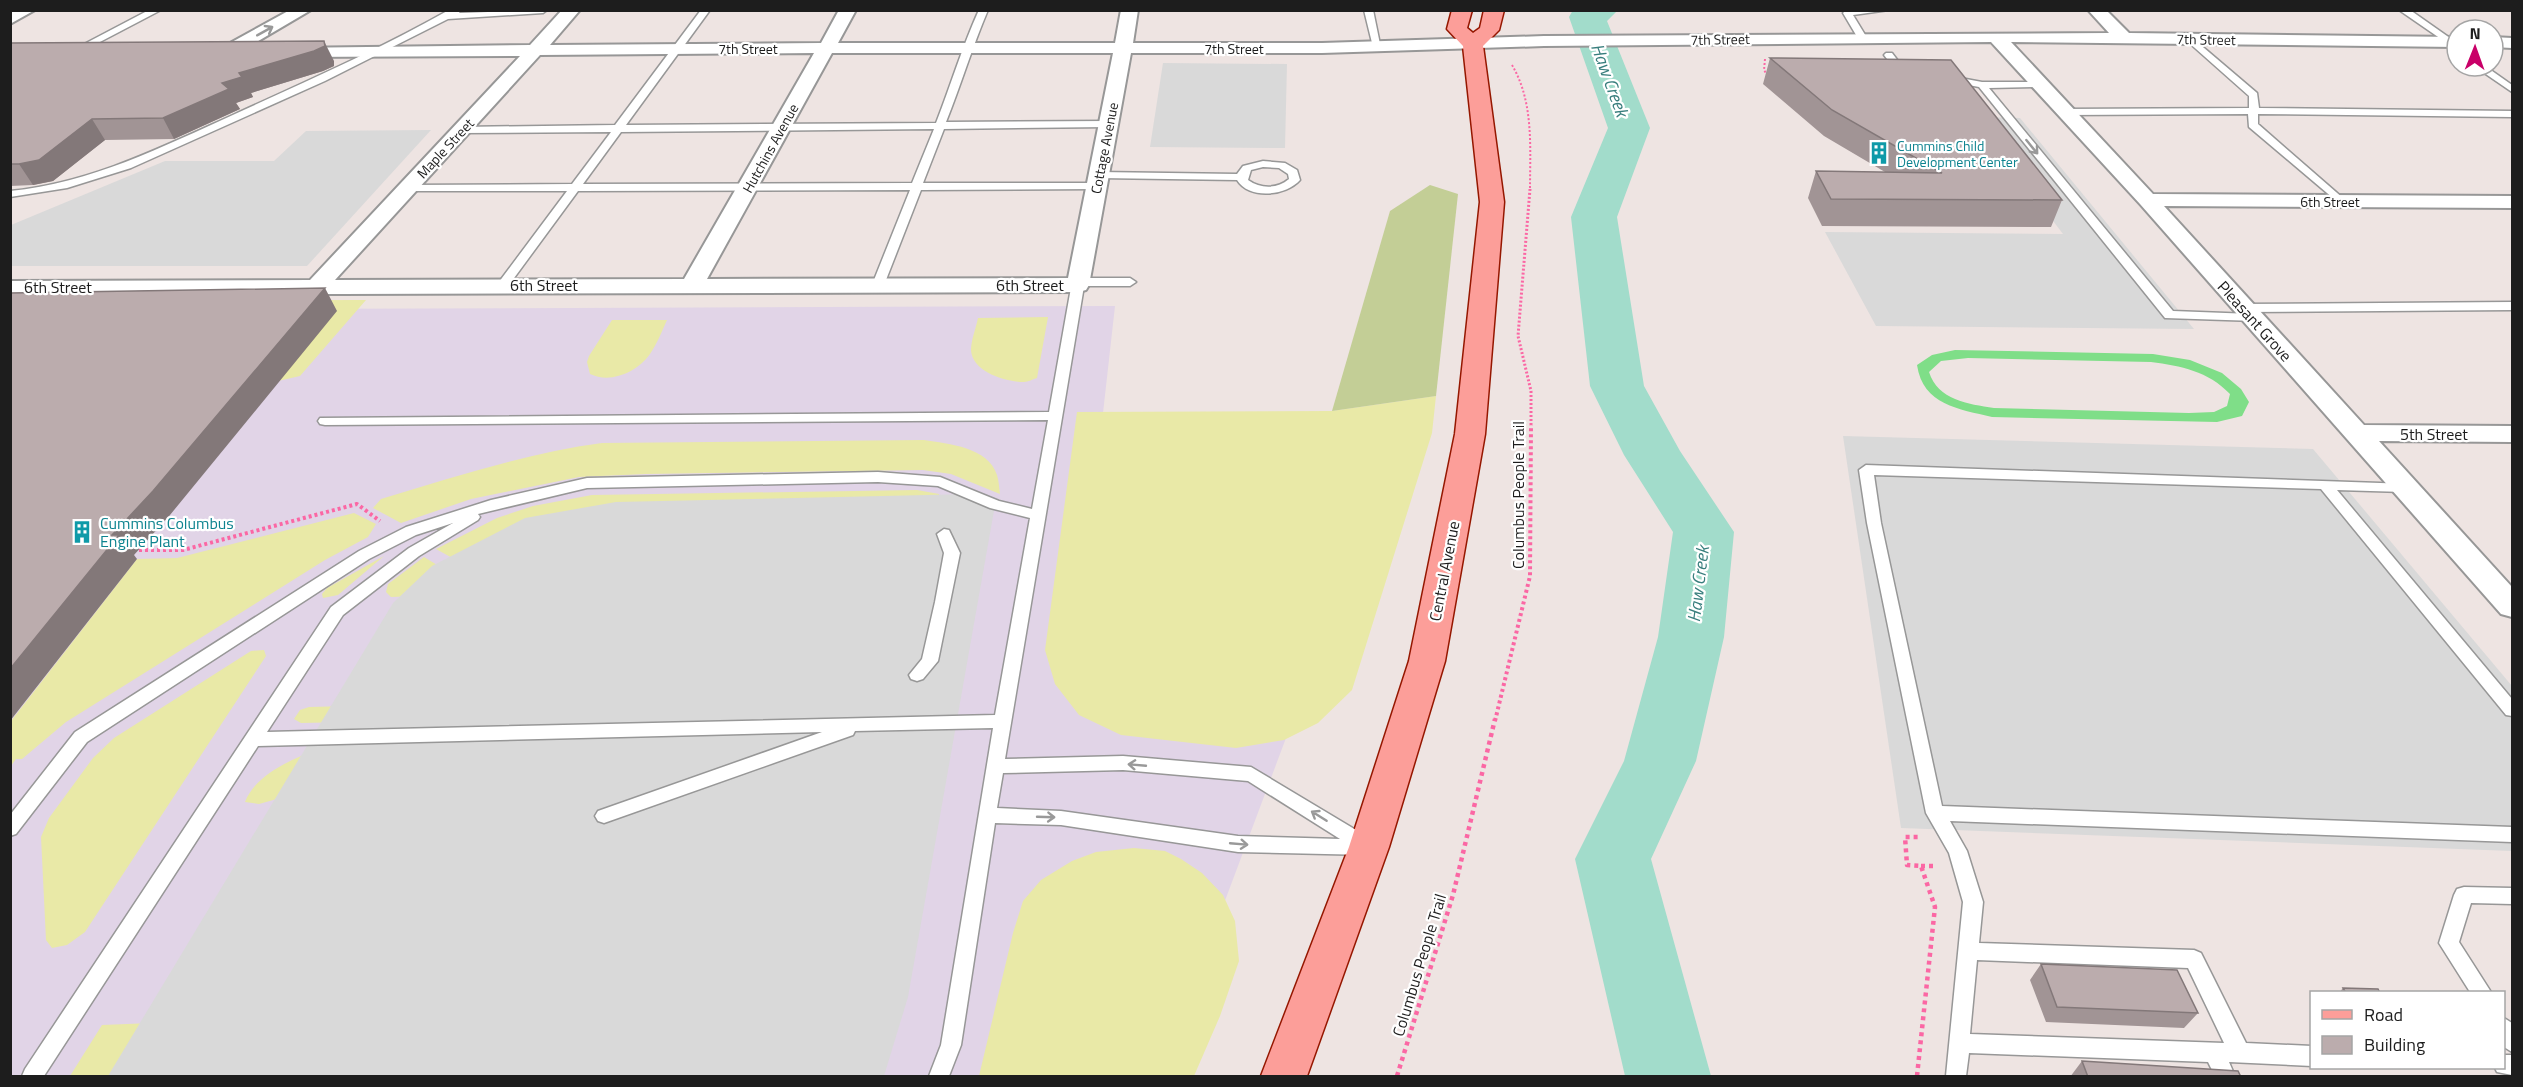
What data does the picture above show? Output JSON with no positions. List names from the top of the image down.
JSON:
{
  "streets": {
    "main road": ["Central Avenue"],
    "street": [
      "7th Street",
      "Maple Street",
      "Hutchins Avenue",
      "Cottage Avenue",
      "6th Street",
      "Pleasant Grove",
      "5th Street"
    ],
    "path": ["Columbus People Trail"]
  },
  "crossings": [
    ["7th Street", "Maple Street"],
    ["7th Street", "Hutchins Avenue"],
    ["7th Street", "Cottage Avenue"],
    ["7th Street", "Pleasant Grove"],
    ["7th Street", "Columbus People Trail"],
    ["7th Street", "Central Avenue"],
    ["Maple Street", "6th Street"],
    ["Hutchins Avenue", "6th Street"],
    ["Cottage Avenue", "6th Street"],
    ["6th Street", "Pleasant Grove"],
    ["Pleasant Grove", "5th Street"]
  ],
  "water": ["Haw Creek"],
  "places": {
    "building": ["Cummins Child Development Center", "Cummins Columbus Engine Plant"]
  },
  "legend": ["Road", "Building"],
  "north": "top"
}
